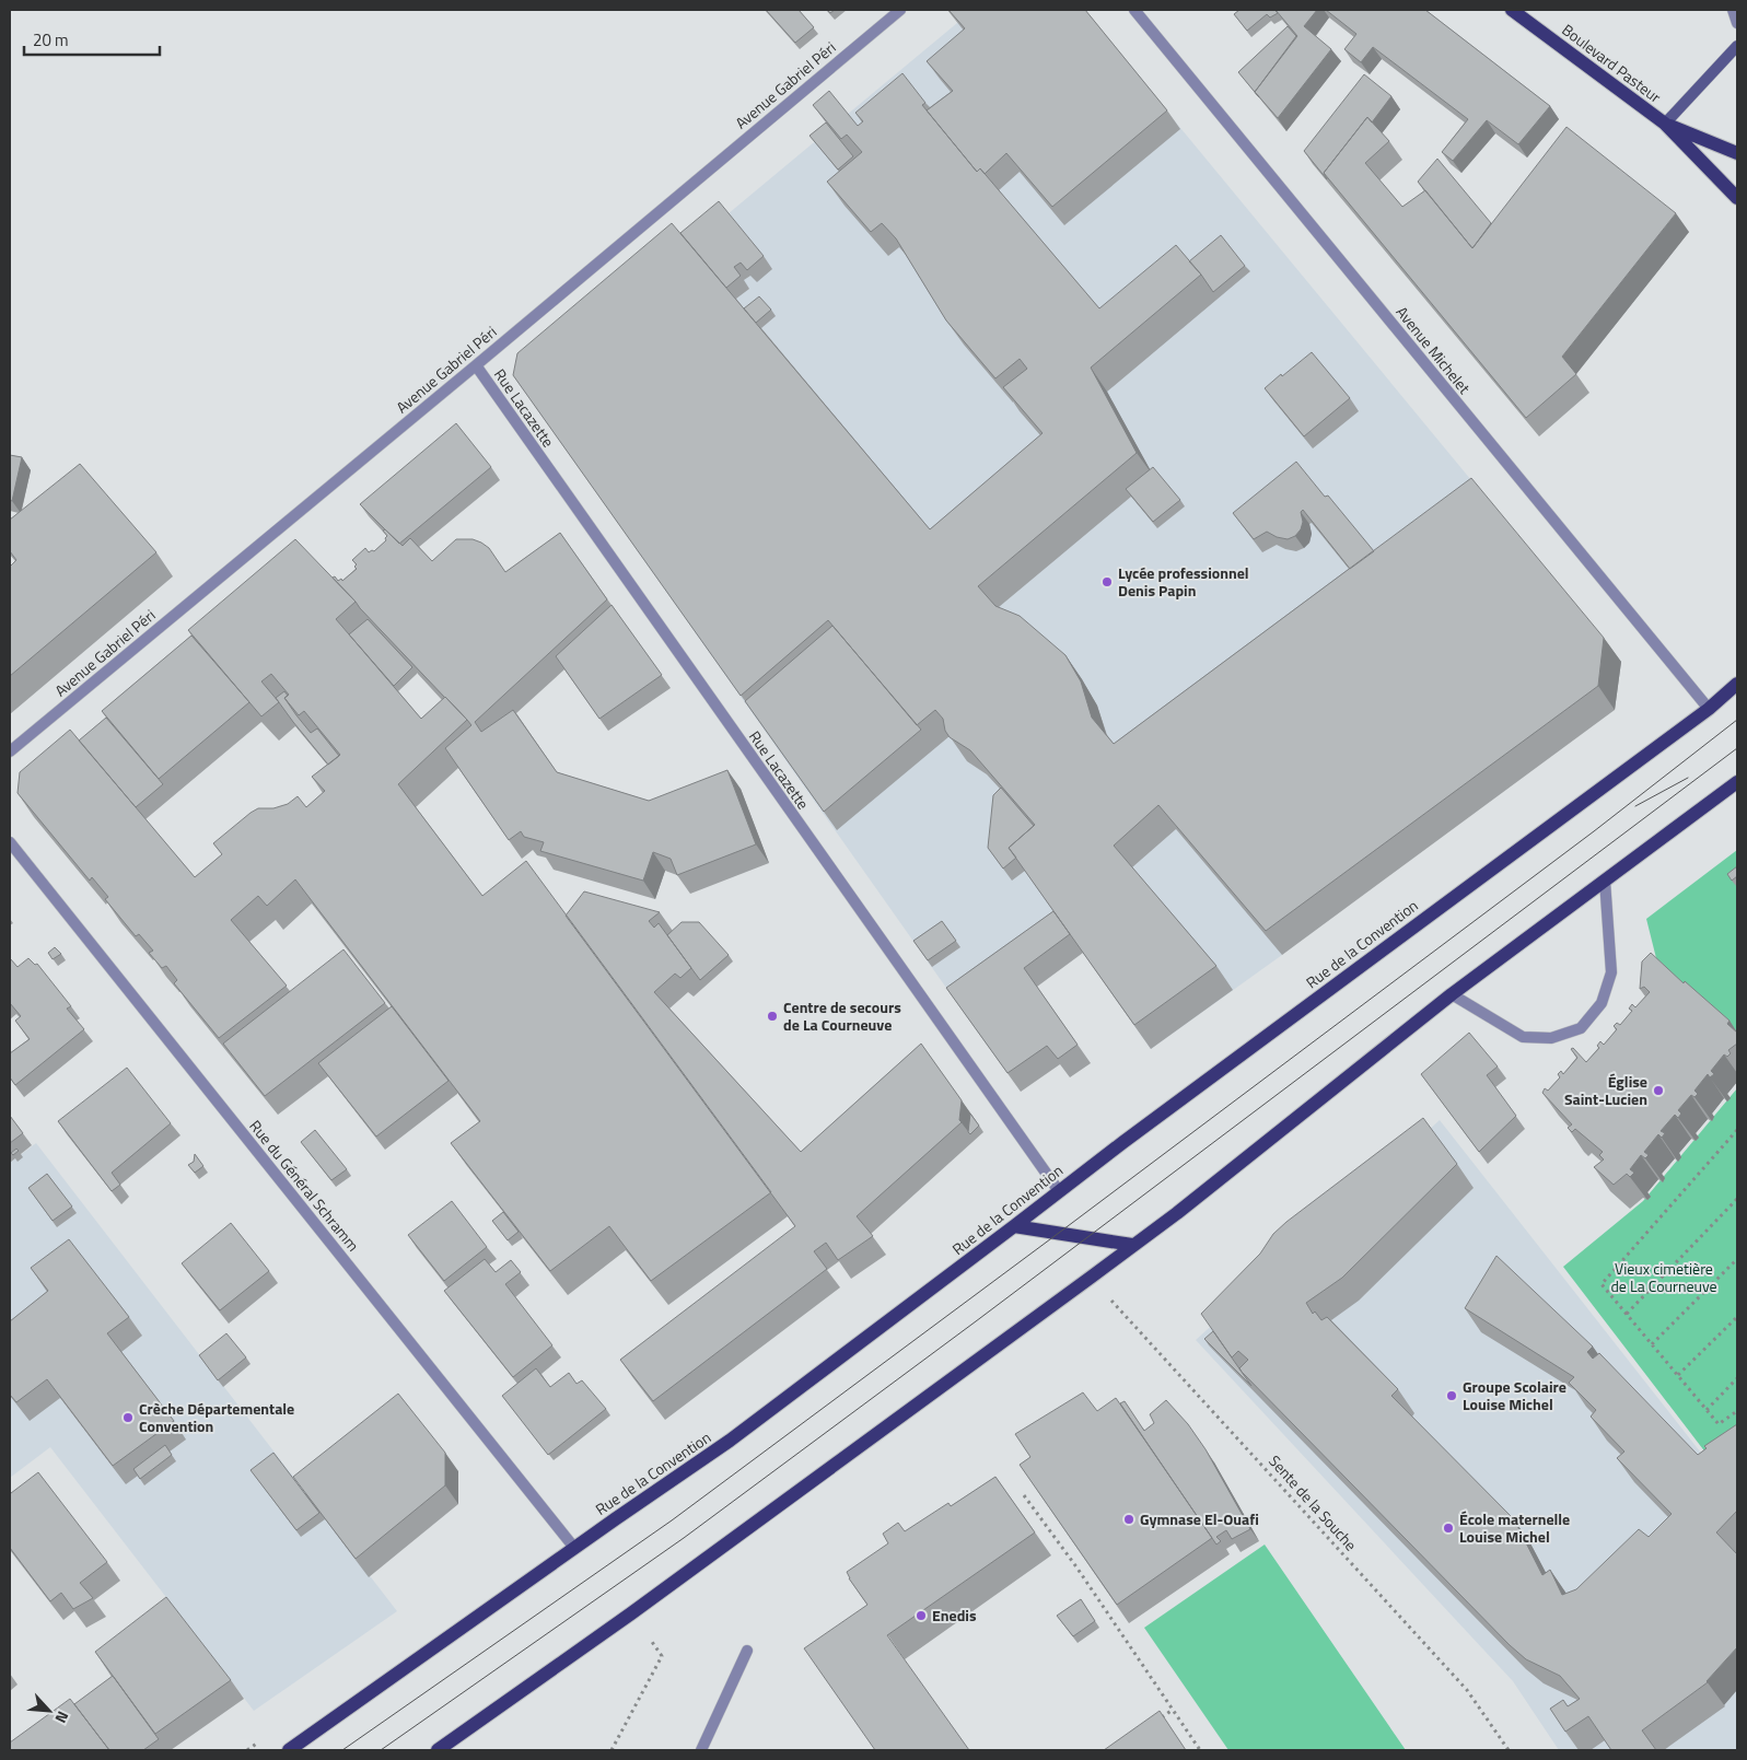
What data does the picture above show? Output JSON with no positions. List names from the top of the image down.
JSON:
{
  "streets": {
    "main road": ["Boulevard Pasteur", "Rue de la Convention"],
    "street": [
      "Avenue Gabriel Péri",
      "Avenue Michelet",
      "Rue Lacazette",
      "Rue du Général Schramm"
    ],
    "path": ["Sente de la Souche"]
  },
  "crossings": [
    ["Avenue Gabriel Péri", "Rue Lacazette"],
    ["Avenue Michelet", "Rue de la Convention"],
    ["Rue Lacazette", "Rue de la Convention"],
    ["Rue de la Convention", "Rue du Général Schramm"]
  ],
  "parks": ["Vieux cimetière de La Courneuve"],
  "places": [
    "Lycée professionnel Denis Papin",
    "Centre de secours de La Courneuve",
    "Église Saint-Lucien",
    "Groupe Scolaire Louise Michel",
    "Crèche Départementale Convention",
    "Gymnase El-Ouafi",
    "École maternelle Louise Michel",
    "Enedis"
  ],
  "scale_bar": "20 m",
  "north": "bottom right"
}
